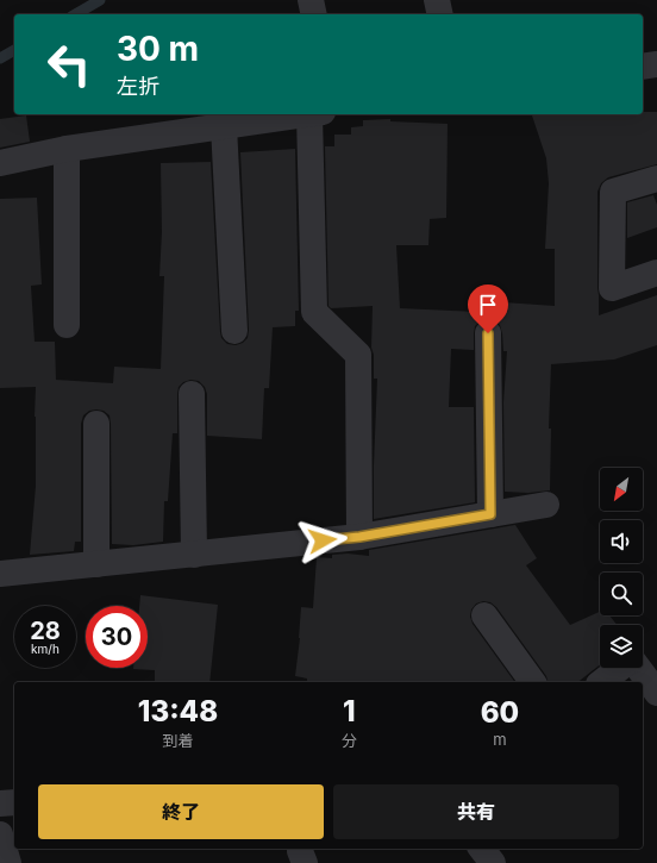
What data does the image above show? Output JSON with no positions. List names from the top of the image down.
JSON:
{
  "north": "bottom left",
  "page": {
    "turn": ["30 m", "左折"],
    "speed": "28 km/h",
    "limit": "30",
    "eta": [
      "13:48",
      "到着",
      "1",
      "分",
      "60",
      "m"
    ],
    "buttons": ["終了", "共有"]
  }
}
